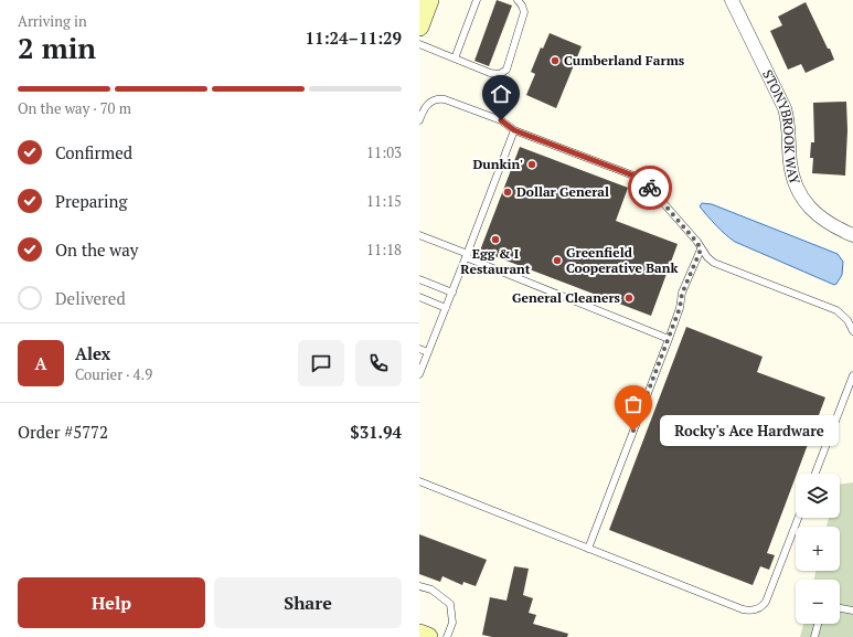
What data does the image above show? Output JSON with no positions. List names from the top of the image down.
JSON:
{
  "streets": {
    "street": ["STONYBROOK WAY"]
  },
  "places": [
    "Cumberland Farms",
    "Dunkin'",
    "Dollar General",
    "Egg & I Restaurant",
    "Greenfield Cooperative Bank",
    "General Cleaners",
    "Rocky's Ace Hardware"
  ],
  "page": {
    "heading": ["2 min", "Arriving in", "11:24–11:29"],
    "panel": [
      "Alex",
      "Courier · 4.9",
      "Order #5772",
      "$31.94"
    ],
    "bar": "On the way · 70 m",
    "list": [
      ["Confirmed", "11:03"],
      ["Preparing", "11:15"],
      ["On the way", "11:18"],
      "Delivered"
    ],
    "round": "A",
    "bubble": "Rocky's Ace Hardware",
    "map_buttons": ["+", "−"],
    "buttons": ["Help", "Share"]
  }
}
